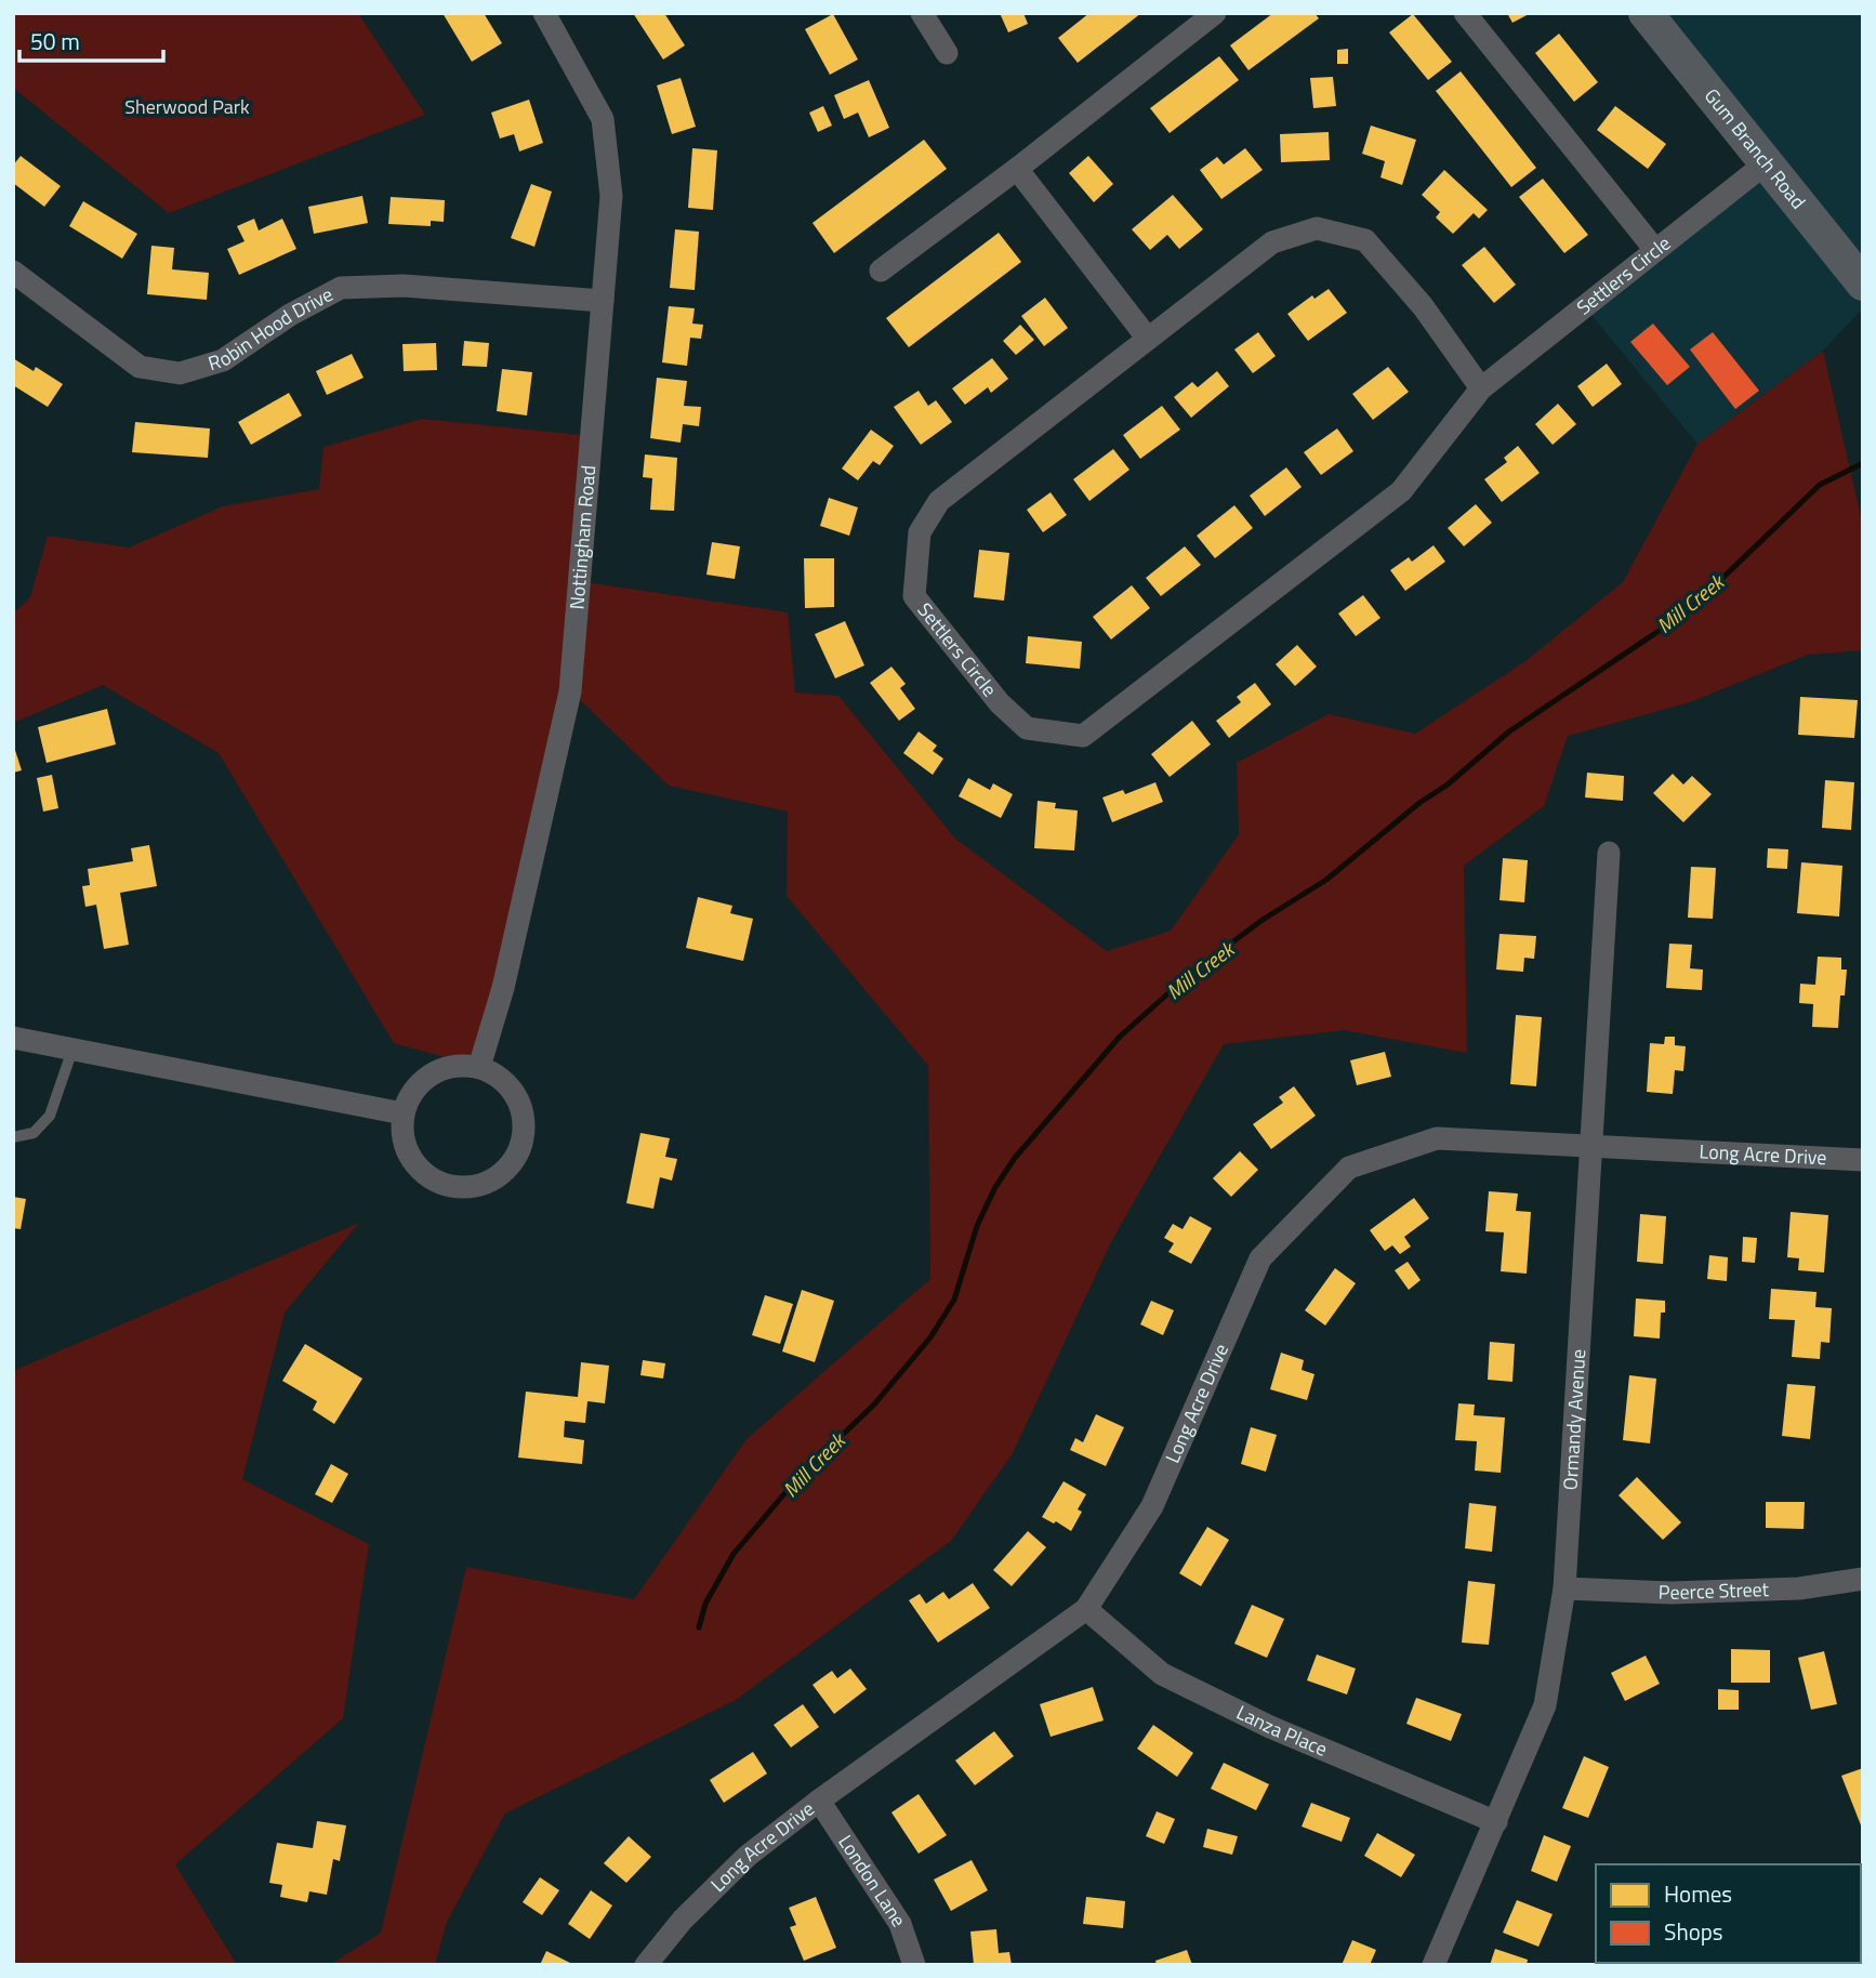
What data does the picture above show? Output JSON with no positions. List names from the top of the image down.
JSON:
{
  "streets": {
    "main road": ["Gum Branch Road"],
    "street": [
      "Settlers Circle",
      "Robin Hood Drive",
      "Nottingham Road",
      "Long Acre Drive",
      "Ormandy Avenue",
      "Peerce Street",
      "Lanza Place",
      "London Lane"
    ]
  },
  "crossings": [
    ["Gum Branch Road", "Settlers Circle"],
    ["Robin Hood Drive", "Nottingham Road"],
    ["Long Acre Drive", "Ormandy Avenue"],
    ["Long Acre Drive", "Lanza Place"],
    ["Long Acre Drive", "London Lane"],
    ["Ormandy Avenue", "Peerce Street"],
    ["Ormandy Avenue", "Lanza Place"]
  ],
  "water": ["Mill Creek"],
  "parks": ["Sherwood Park"],
  "legend": ["Homes", "Shops"],
  "scale_bar": "50 m"
}
